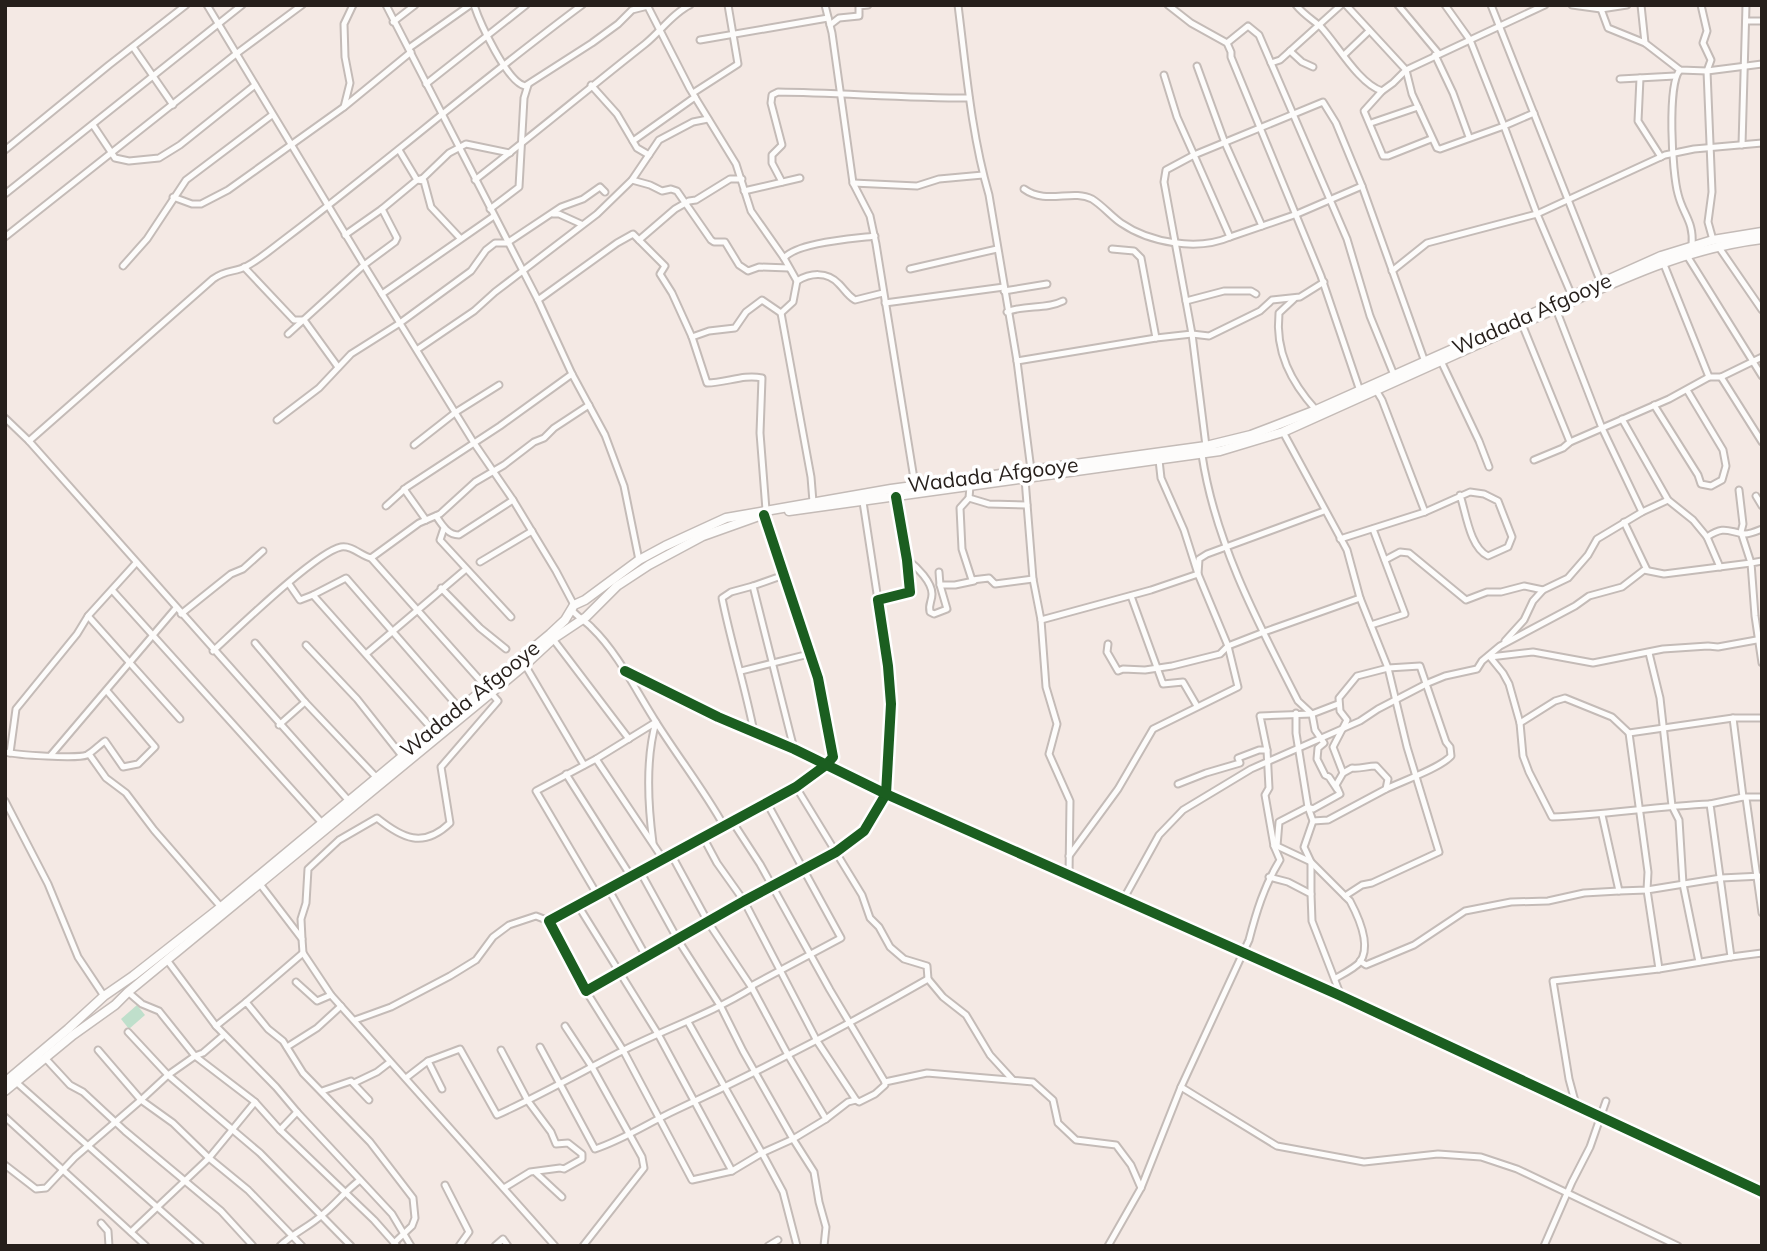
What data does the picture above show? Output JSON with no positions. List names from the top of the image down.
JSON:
{
  "streets": {
    "highway": ["Wadada Afgooye"]
  }
}
